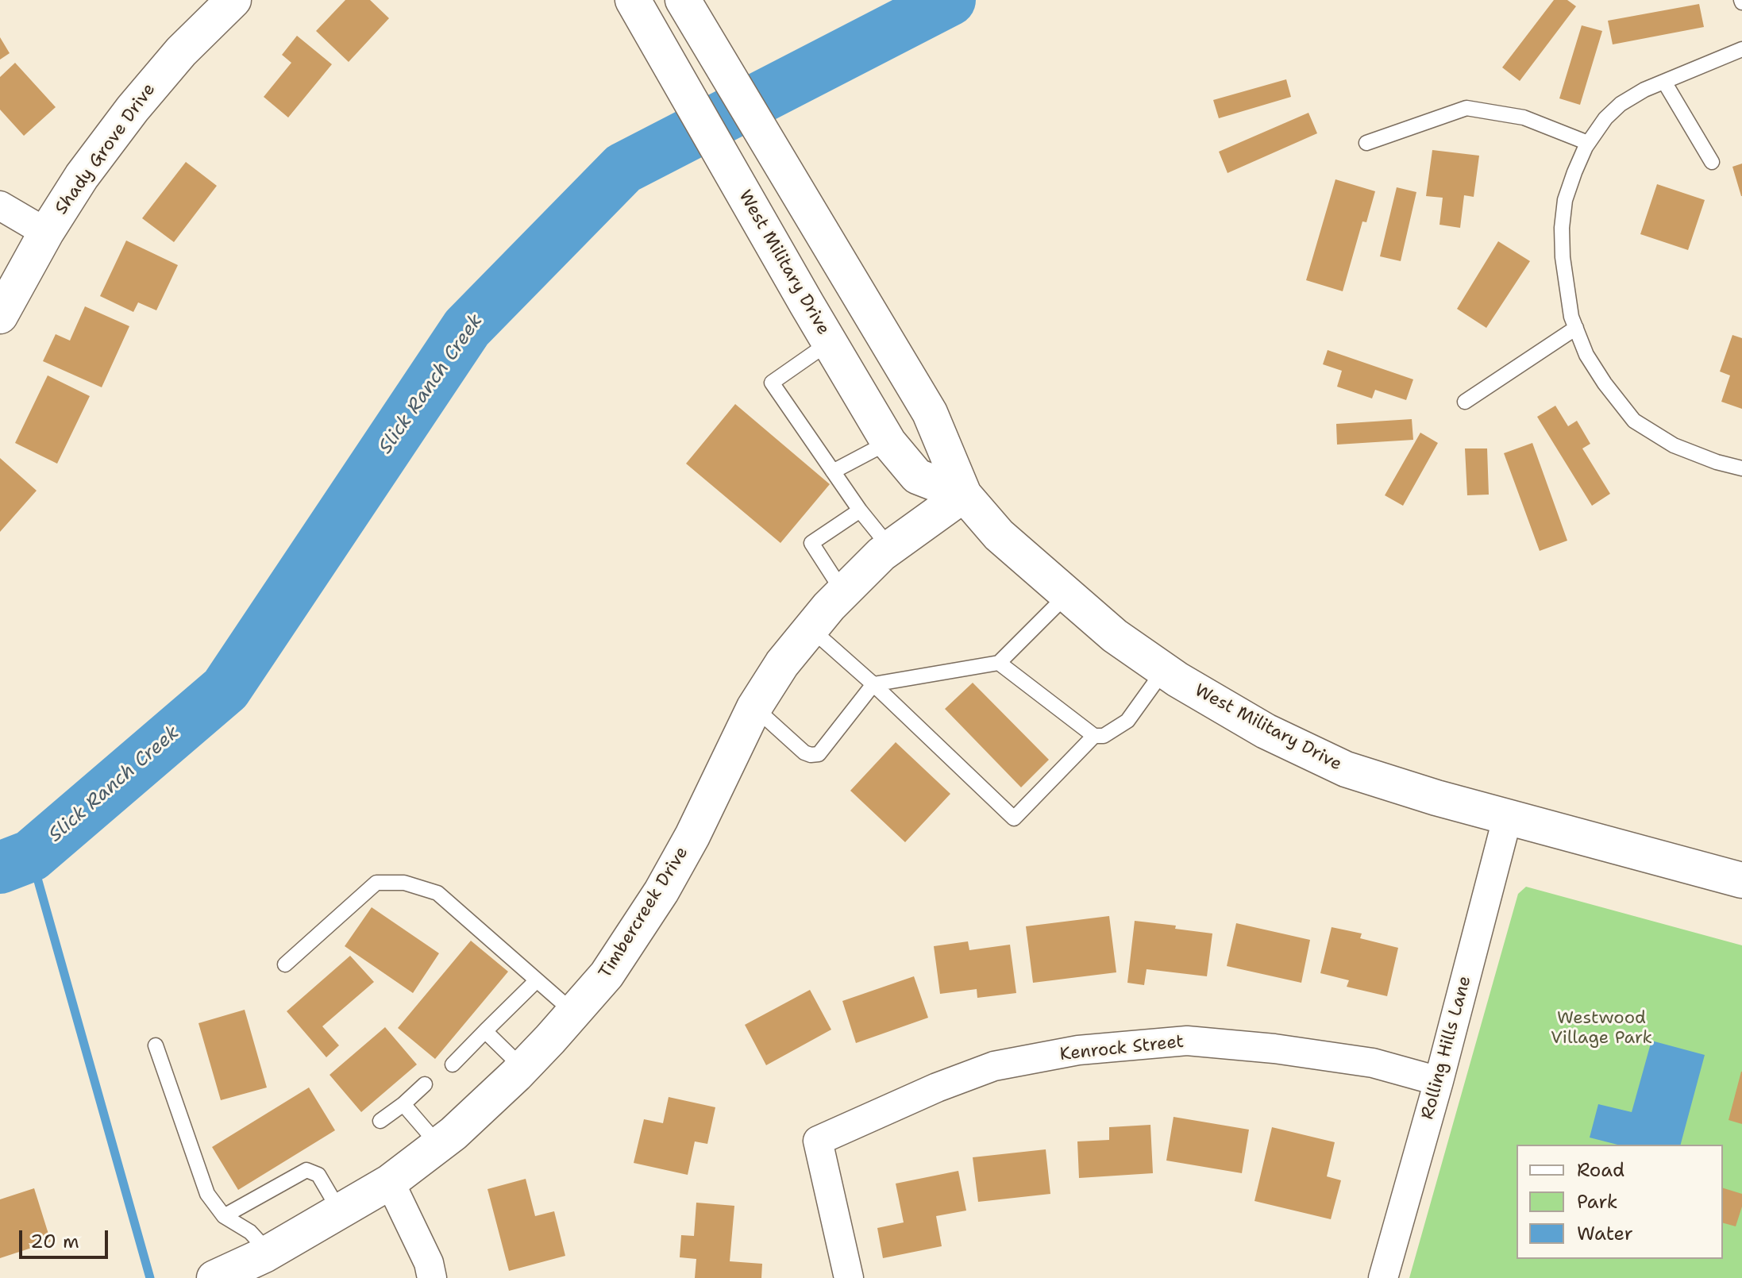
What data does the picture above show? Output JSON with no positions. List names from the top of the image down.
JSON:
{
  "streets": {
    "main road": ["Shady Grove Drive", "West Military Drive", "Timbercreek Drive"],
    "street": ["Rolling Hills Lane", "Kenrock Street"]
  },
  "crossings": [
    ["West Military Drive", "Timbercreek Drive"],
    ["West Military Drive", "Rolling Hills Lane"],
    ["Rolling Hills Lane", "Kenrock Street"]
  ],
  "water": ["Slick Ranch Creek"],
  "parks": ["Westwood Village Park"],
  "legend": ["Road", "Park", "Water"],
  "scale_bar": "20 m"
}
